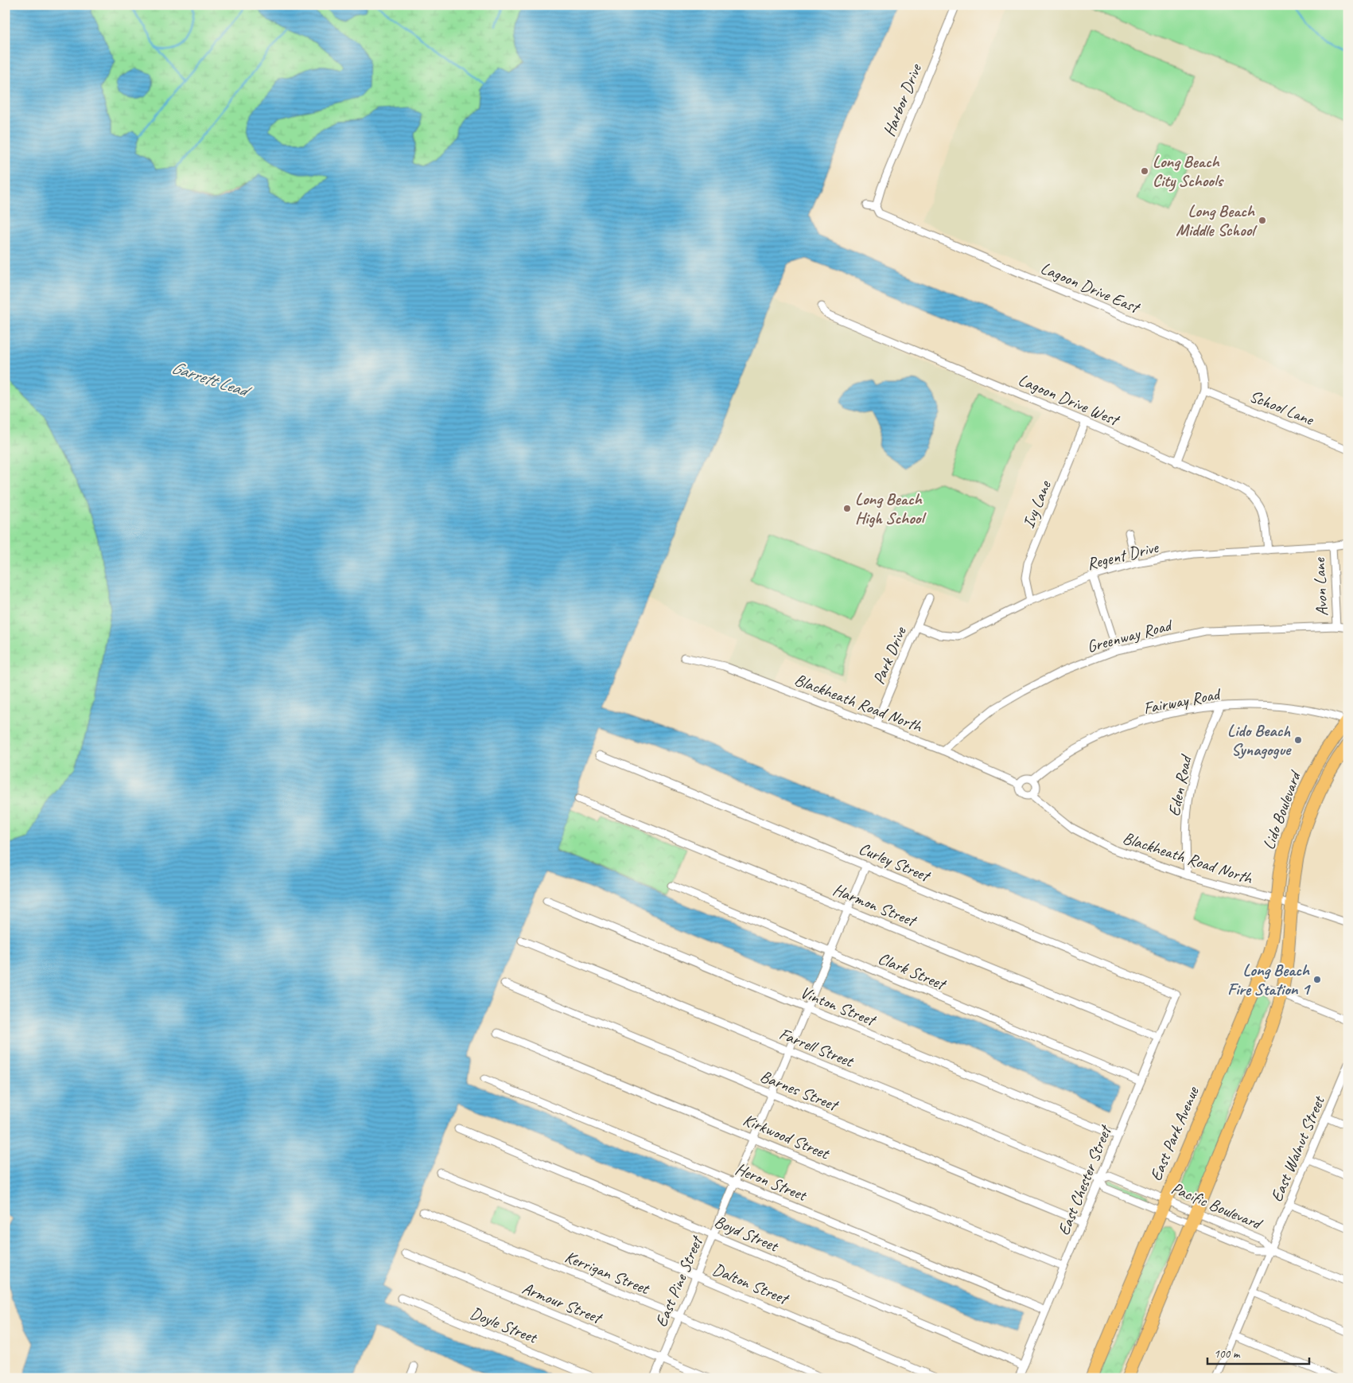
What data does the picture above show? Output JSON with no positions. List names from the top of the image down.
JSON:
{
  "streets": {
    "highway": ["Lido Boulevard", "East Park Avenue"],
    "street": [
      "Harbor Drive",
      "Lagoon Drive East",
      "Lagoon Drive West",
      "School Lane",
      "Ivy Lane",
      "Regent Drive",
      "Avon Lane",
      "Greenway Road",
      "Park Drive",
      "Fairway Road",
      "Blackheath Road North",
      "Eden Road",
      "Curley Street",
      "Harmon Street",
      "Clark Street",
      "Vinton Street",
      "Farrell Street",
      "Barnes Street",
      "Kirkwood Street",
      "East Walnut Street",
      "East Chester Street",
      "Heron Street",
      "Pacific Boulevard",
      "Boyd Street",
      "Kerrigan Street",
      "East Pine Street",
      "Dalton Street",
      "Armour Street",
      "Doyle Street"
    ]
  },
  "crossings": [
    ["Harbor Drive", "Lagoon Drive East"],
    ["Lagoon Drive East", "Lagoon Drive West"],
    ["Lagoon Drive East", "School Lane"],
    ["Lagoon Drive West", "Ivy Lane"],
    ["Lagoon Drive West", "Regent Drive"],
    ["Ivy Lane", "Regent Drive"],
    ["Regent Drive", "Avon Lane"],
    ["Regent Drive", "Park Drive"],
    ["Avon Lane", "Greenway Road"],
    ["Greenway Road", "Blackheath Road North"],
    ["Park Drive", "Blackheath Road North"],
    ["Fairway Road", "Blackheath Road North"],
    ["Fairway Road", "Eden Road"],
    ["Fairway Road", "Lido Boulevard"],
    ["Blackheath Road North", "Eden Road"],
    ["Blackheath Road North", "Lido Boulevard"],
    ["Blackheath Road North", "East Park Avenue"],
    ["Lido Boulevard", "East Park Avenue"],
    ["Curley Street", "East Chester Street"],
    ["Curley Street", "East Pine Street"],
    ["Harmon Street", "East Chester Street"],
    ["Harmon Street", "East Pine Street"],
    ["Clark Street", "East Chester Street"],
    ["Clark Street", "East Pine Street"],
    ["Vinton Street", "East Chester Street"],
    ["Vinton Street", "East Pine Street"],
    ["Farrell Street", "East Chester Street"],
    ["Farrell Street", "Pacific Boulevard"],
    ["Farrell Street", "East Pine Street"],
    ["Barnes Street", "East Chester Street"],
    ["Barnes Street", "East Pine Street"],
    ["East Park Avenue", "Pacific Boulevard"],
    ["Kirkwood Street", "East Chester Street"],
    ["Kirkwood Street", "East Pine Street"],
    ["East Walnut Street", "Pacific Boulevard"],
    ["East Chester Street", "Heron Street"],
    ["East Chester Street", "Pacific Boulevard"],
    ["East Chester Street", "Boyd Street"],
    ["Heron Street", "East Pine Street"],
    ["Boyd Street", "East Pine Street"],
    ["Kerrigan Street", "East Pine Street"],
    ["East Pine Street", "Dalton Street"],
    ["East Pine Street", "Armour Street"]
  ],
  "water": ["Garrett Lead"],
  "places": [
    "Long Beach City Schools",
    "Long Beach Middle School",
    "Long Beach High School",
    "Lido Beach Synagogue",
    "Long Beach Fire Station 1"
  ],
  "scale_bar": "100 m"
}
